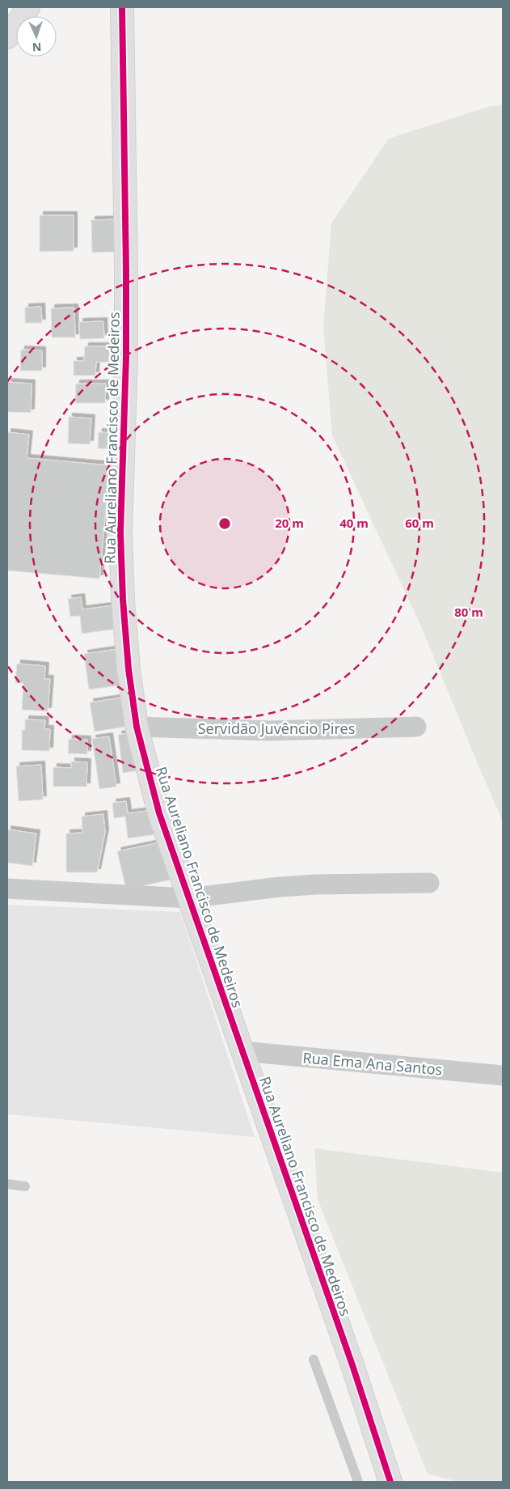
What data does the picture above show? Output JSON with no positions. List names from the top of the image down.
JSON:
{
  "streets": {
    "main road": ["Rua Aureliano Francisco de Medeiros"],
    "street": ["Servidão Juvêncio Pires", "Rua Ema Ana Santos"]
  },
  "crossings": [
    ["Rua Aureliano Francisco de Medeiros", "Servidão Juvêncio Pires"],
    ["Rua Aureliano Francisco de Medeiros", "Rua Ema Ana Santos"]
  ],
  "north": "bottom",
  "rings": [
    "20 m",
    "40 m",
    "60 m",
    "80 m"
  ]
}
